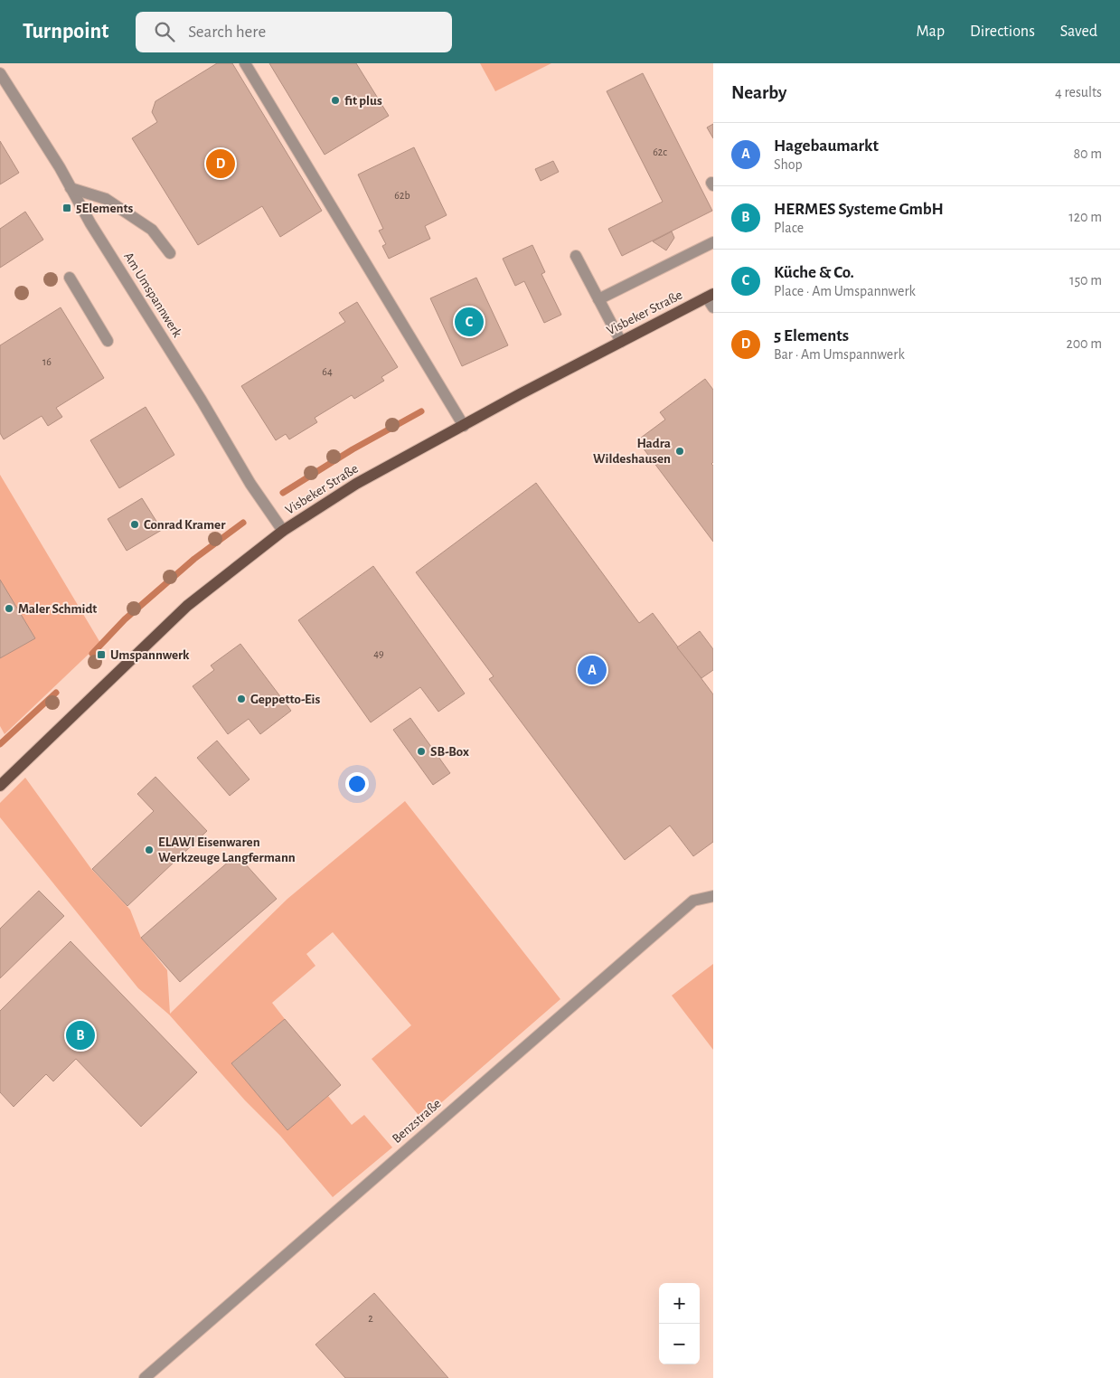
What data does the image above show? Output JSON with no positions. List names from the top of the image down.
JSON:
{
  "streets": {
    "main road": ["Visbeker Straße"],
    "street": ["Am Umspannwerk", "Benzstraße"]
  },
  "crossings": [
    ["Am Umspannwerk", "Visbeker Straße"]
  ],
  "places": {
    "other": [
      "fit plus",
      "Hadra Wildeshausen",
      "Conrad Kramer",
      "Maler Schmidt",
      "Geppetto-Eis",
      "SB-Box",
      "ELAWI Eisenwaren Werkzeuge Langfermann"
    ],
    "transit": ["5Elements", "Umspannwerk"]
  },
  "house_numbers": [
    "62c",
    "62b",
    "16",
    "64",
    "49",
    "2"
  ],
  "page": {
    "header": "Turnpoint",
    "search": "Search here",
    "nav": ["Map", "Directions", "Saved"],
    "heading": ["Nearby", "4 results"],
    "list": [
      {
        "mark": "A",
        "name": "Hagebaumarkt",
        "note": "Shop",
        "value": "80 m"
      },
      {
        "mark": "B",
        "name": "HERMES Systeme GmbH",
        "note": "Place",
        "value": "120 m"
      },
      {
        "mark": "C",
        "name": "Küche & Co.",
        "note": "Place · Am Umspannwerk",
        "value": "150 m"
      },
      {
        "mark": "D",
        "name": "5 Elements",
        "note": "Bar · Am Umspannwerk",
        "value": "200 m"
      }
    ],
    "pins": [
      "D",
      "C",
      "A",
      "B"
    ],
    "map_buttons": ["+", "−"]
  }
}
